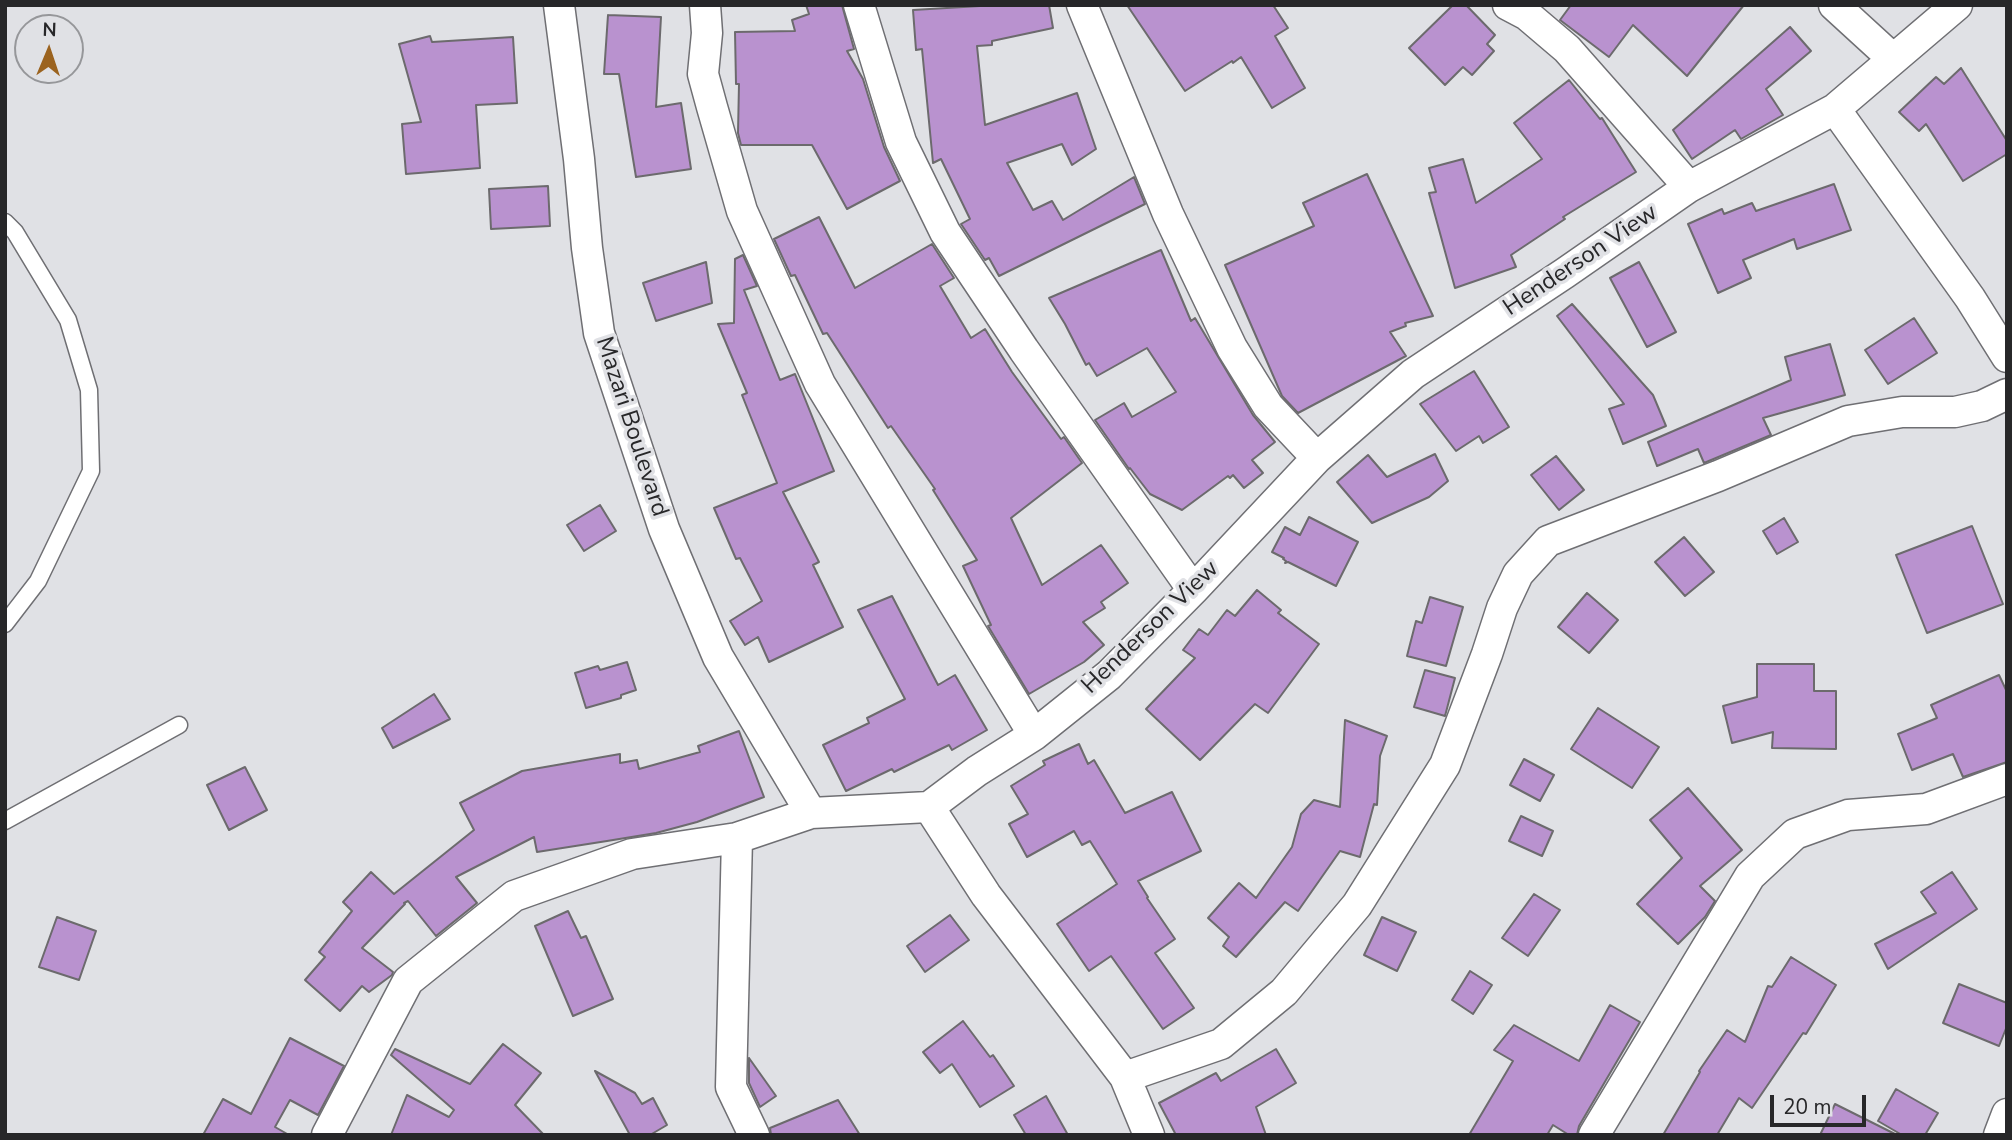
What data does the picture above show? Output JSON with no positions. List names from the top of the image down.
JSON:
{
  "streets": {
    "street": ["Henderson View", "Mazari Boulevard"]
  },
  "scale_bar": "20 m",
  "north": "top"
}
